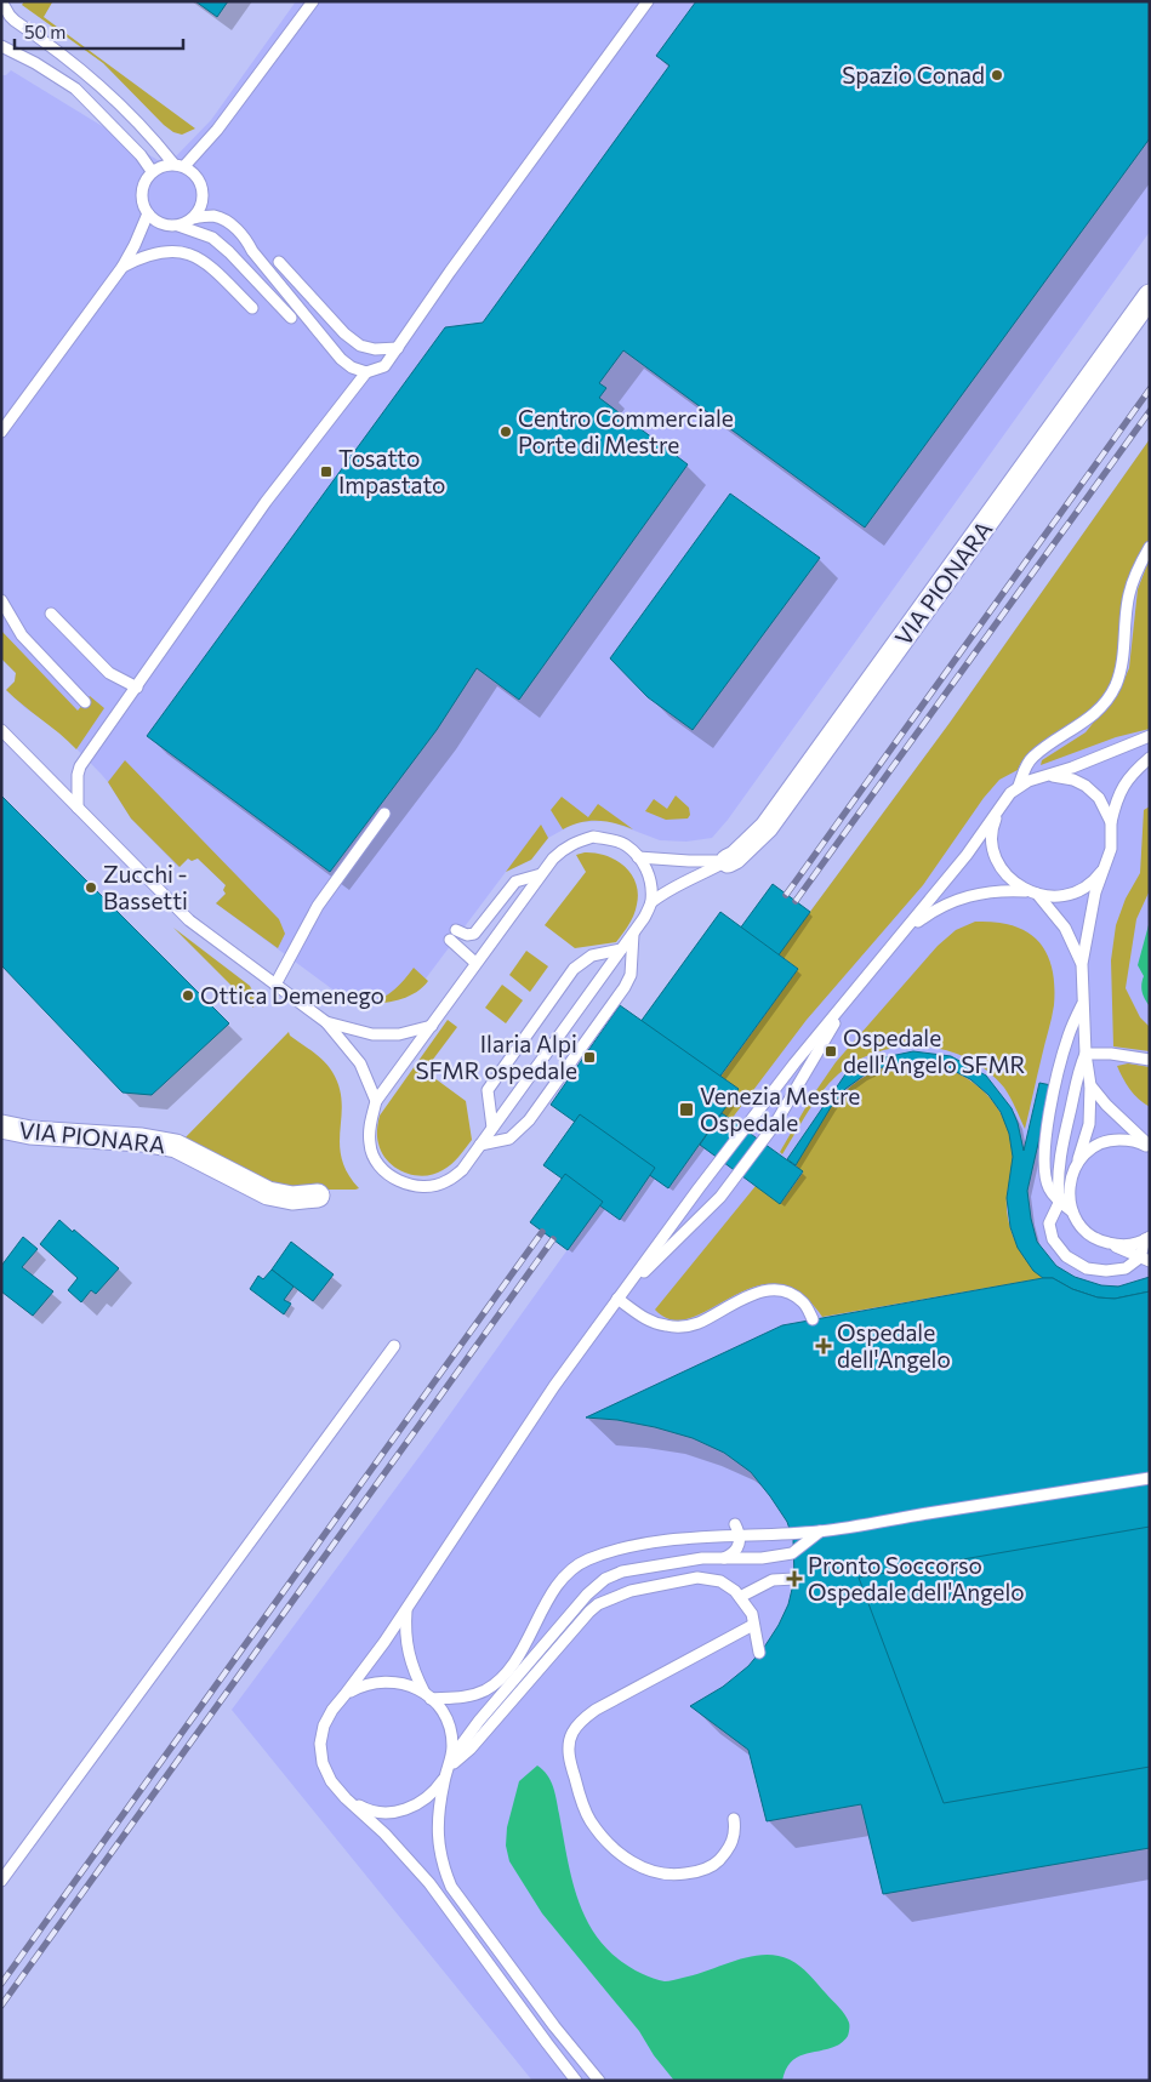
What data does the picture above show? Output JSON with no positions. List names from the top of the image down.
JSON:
{
  "streets": {
    "street": ["VIA PIONARA"]
  },
  "places": {
    "other": [
      "Spazio Conad",
      "Centro Commerciale Porte di Mestre",
      "Zucchi - Bassetti",
      "Ottica Demenego"
    ],
    "transit": [
      "Tosatto Impastato",
      "Ospedale dell'Angelo SFMR",
      "Ilaria Alpi SFMR ospedale",
      "Venezia Mestre Ospedale"
    ],
    "health": ["Ospedale dell'Angelo", "Pronto Soccorso Ospedale dell'Angelo"]
  },
  "scale_bar": "50 m"
}
